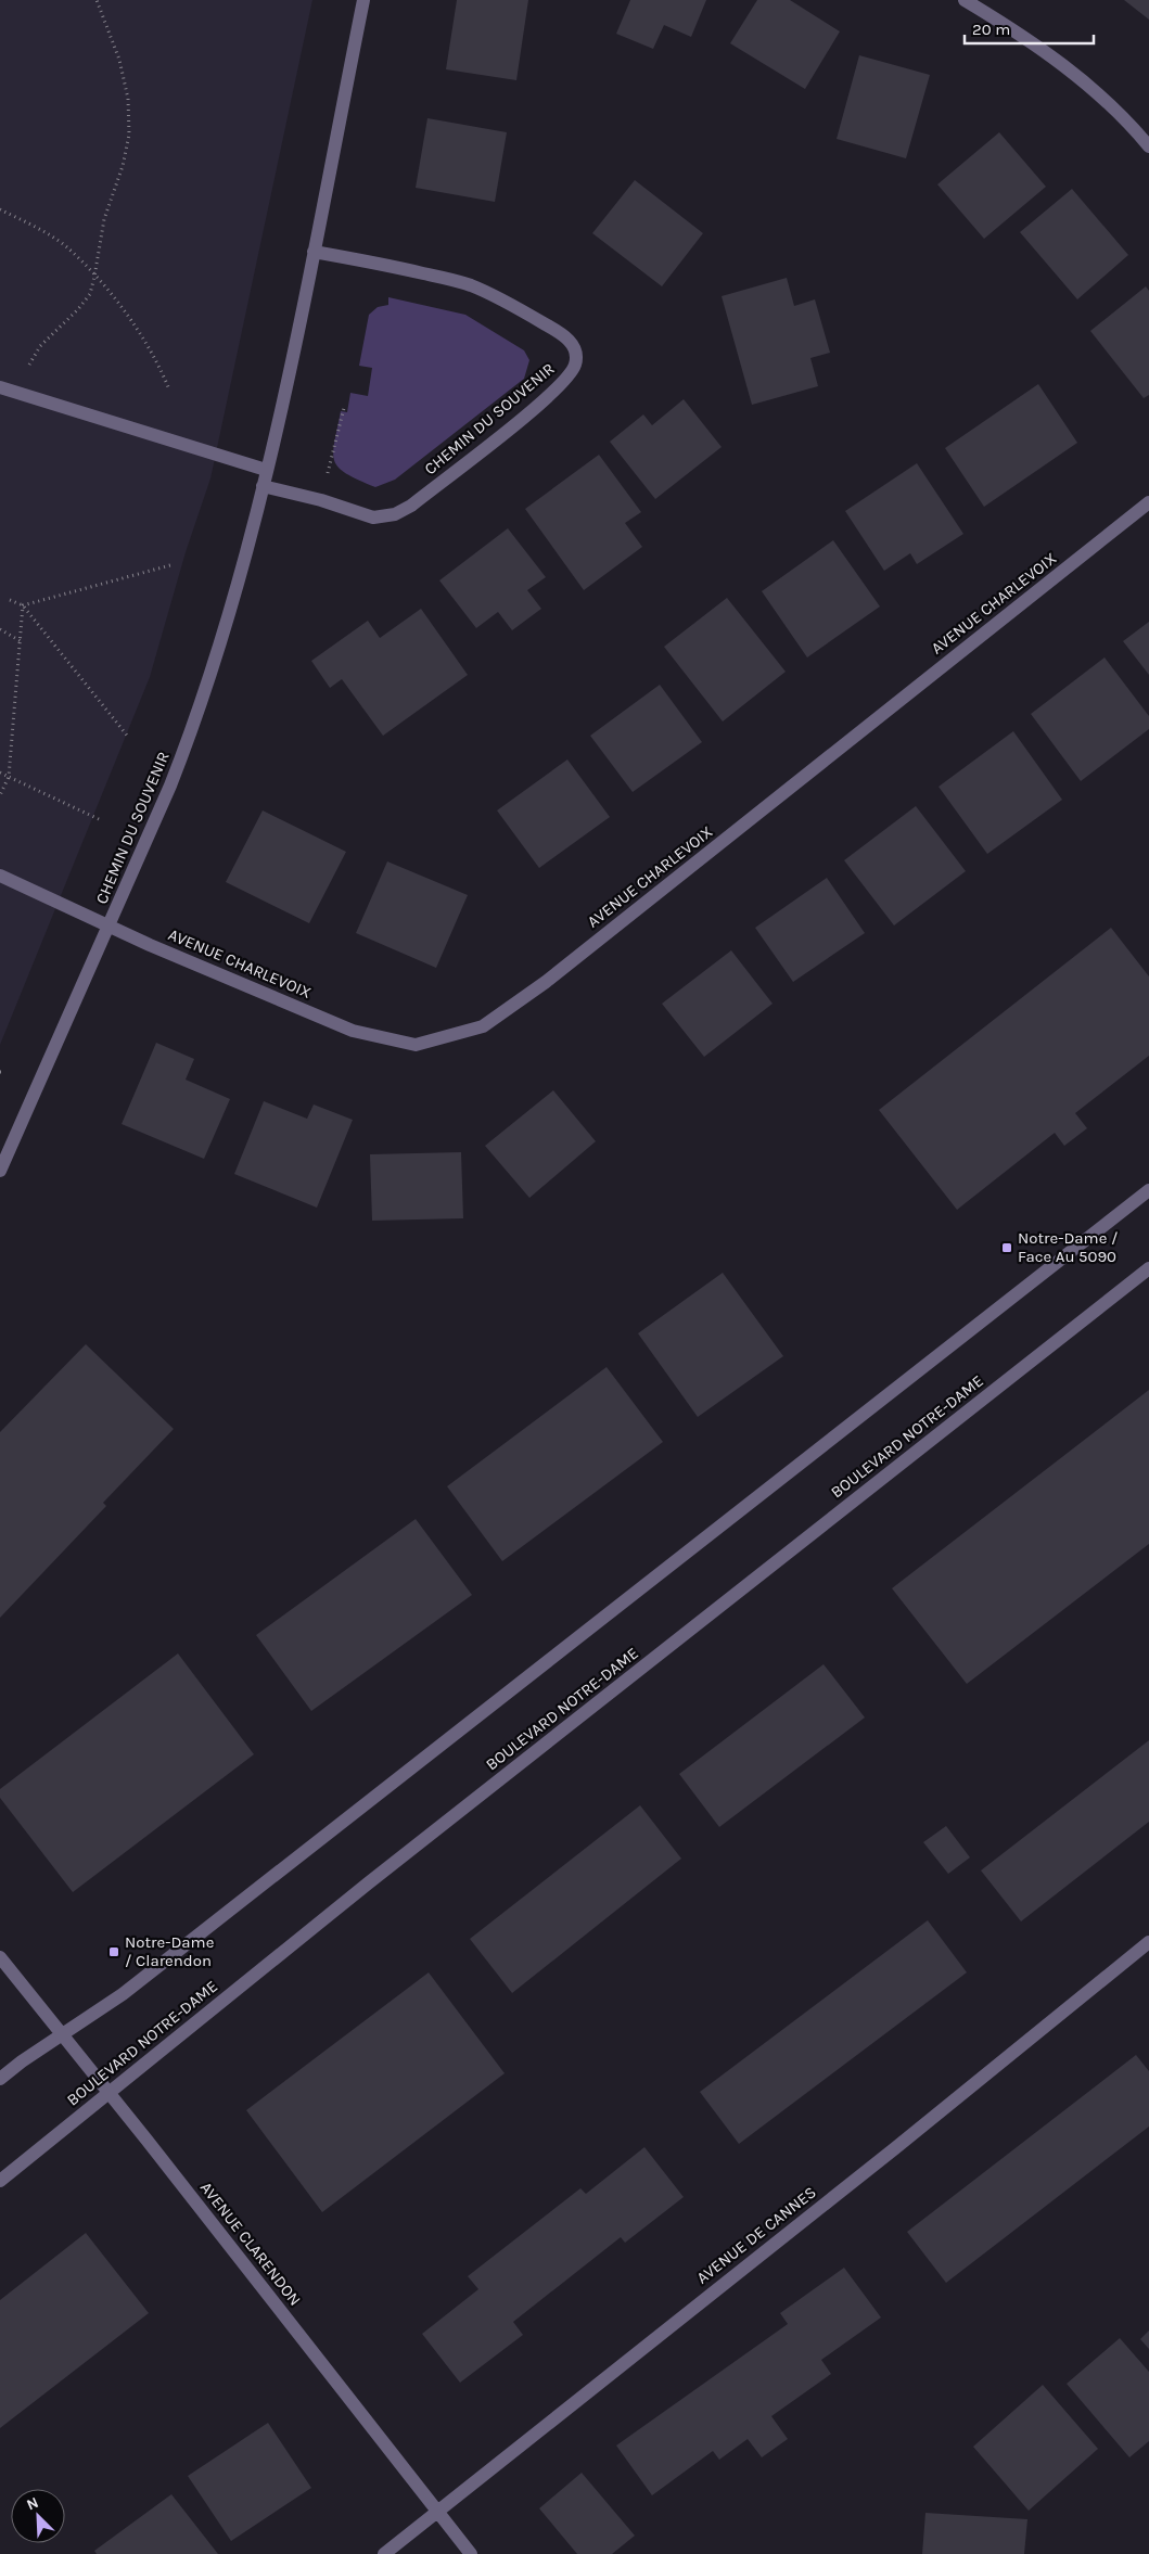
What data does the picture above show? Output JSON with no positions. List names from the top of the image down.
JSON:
{
  "streets": {
    "street": [
      "CHEMIN DU SOUVENIR",
      "AVENUE CHARLEVOIX",
      "BOULEVARD NOTRE-DAME",
      "AVENUE DE CANNES",
      "AVENUE CLARENDON"
    ]
  },
  "crossings": [
    ["CHEMIN DU SOUVENIR", "AVENUE CHARLEVOIX"],
    ["BOULEVARD NOTRE-DAME", "AVENUE CLARENDON"],
    ["AVENUE DE CANNES", "AVENUE CLARENDON"]
  ],
  "places": {
    "transit": ["Notre-Dame / Face Au 5090", "Notre-Dame / Clarendon"]
  },
  "scale_bar": "20 m",
  "north": "top left"
}
